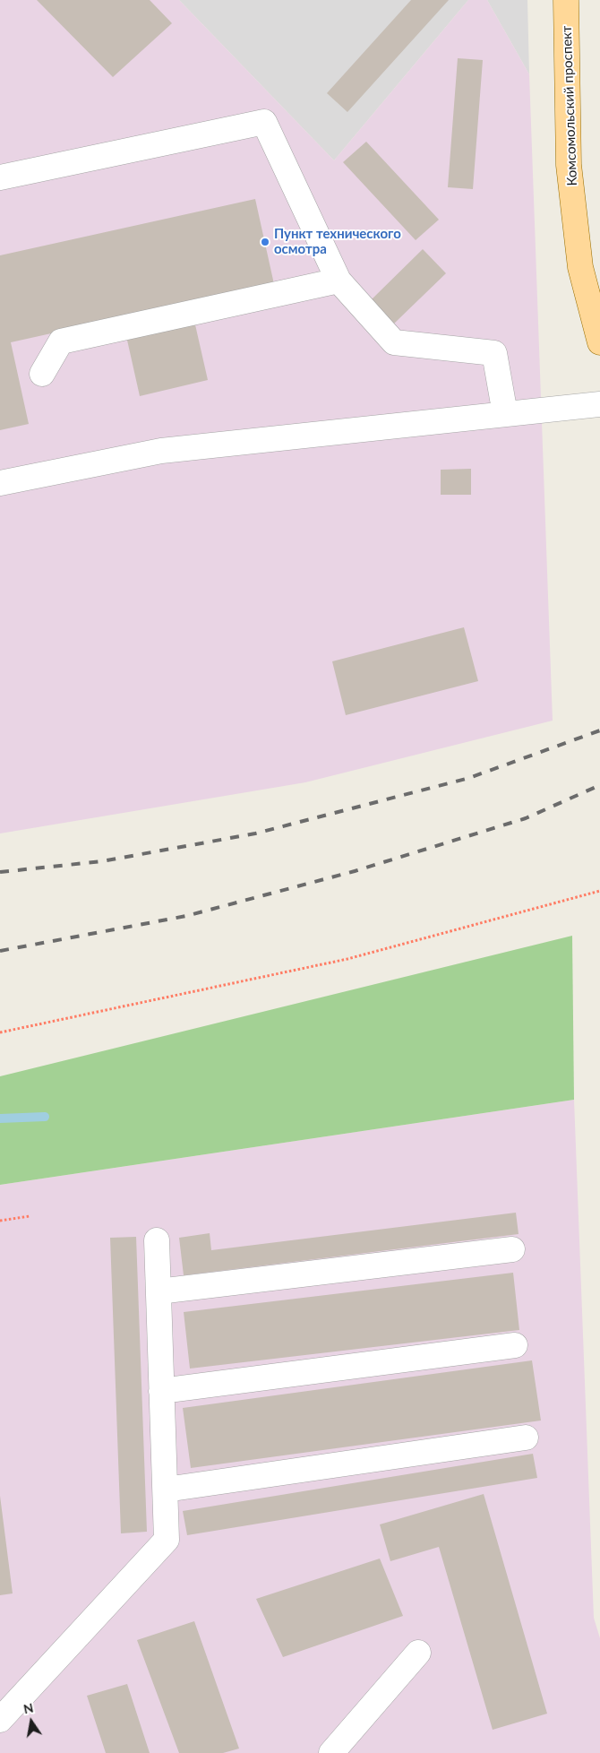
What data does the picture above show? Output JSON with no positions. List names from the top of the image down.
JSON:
{
  "streets": {
    "main road": ["Комсомольский проспект"]
  },
  "places": ["Пункт технического осмотра"],
  "north": "top"
}
